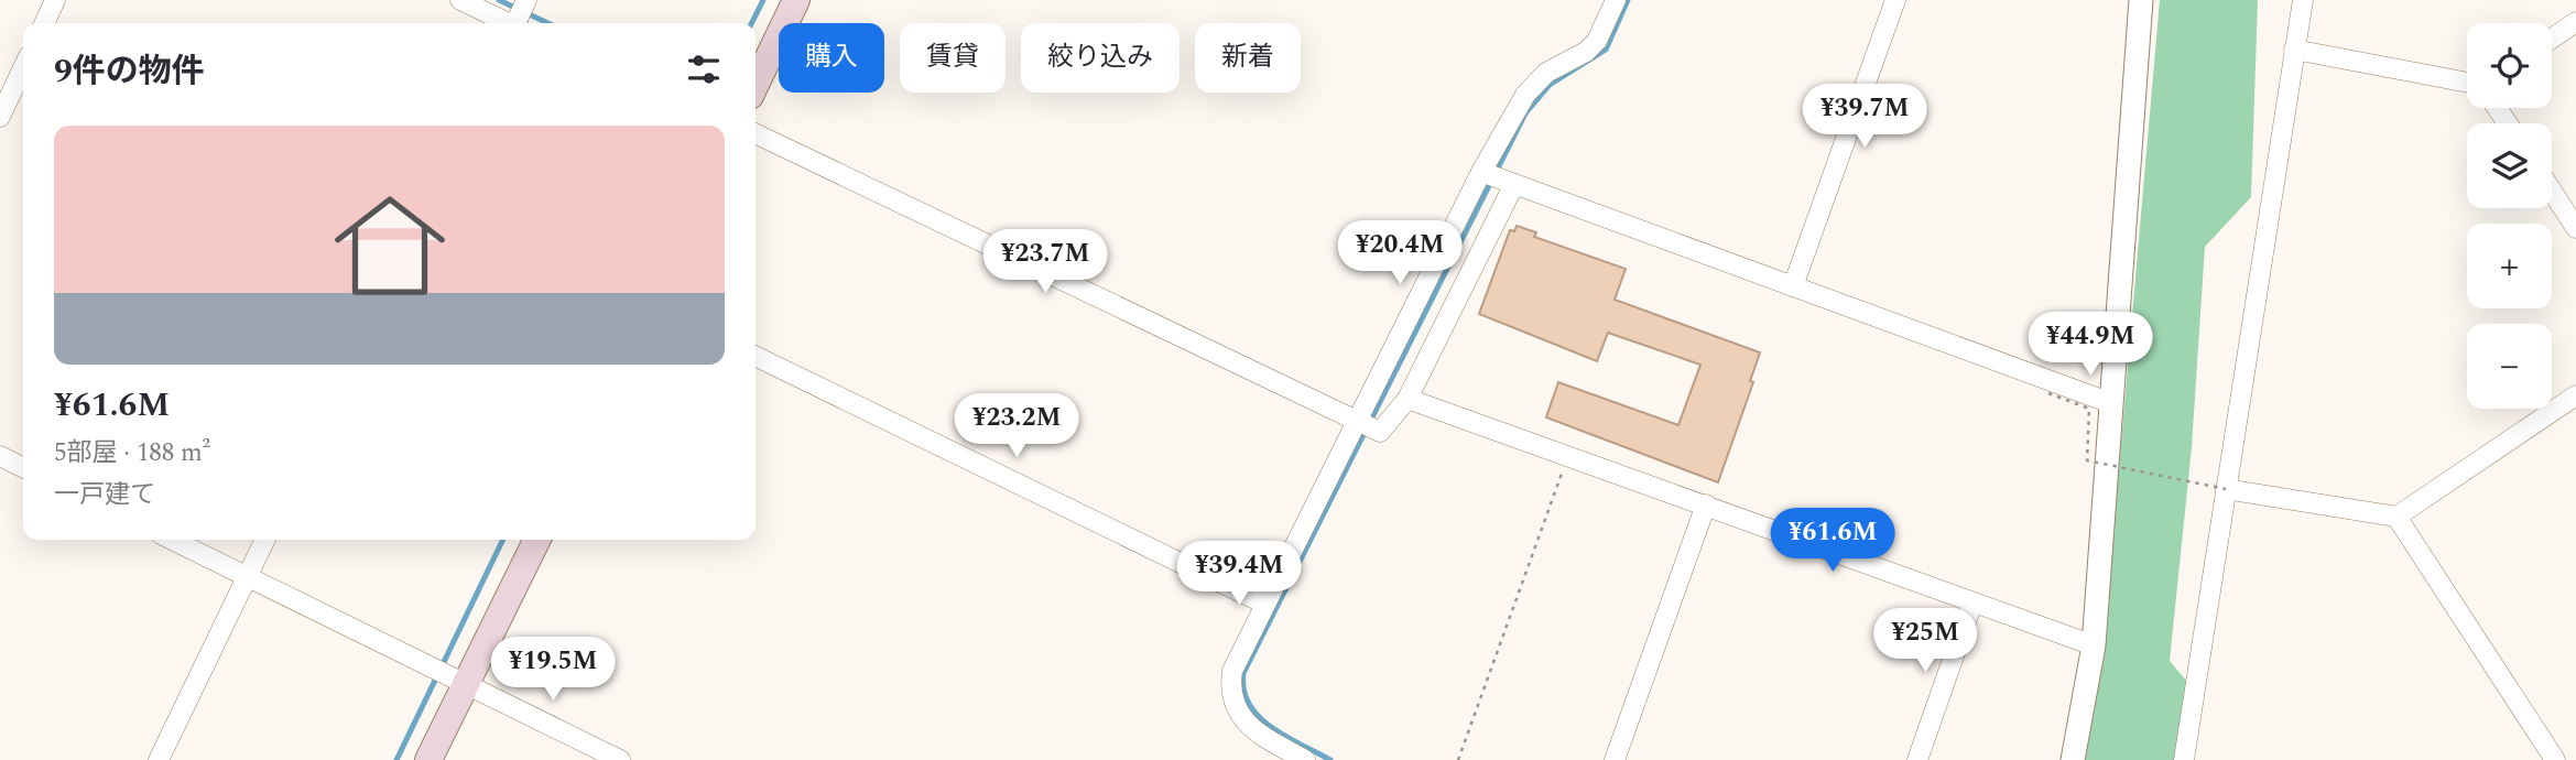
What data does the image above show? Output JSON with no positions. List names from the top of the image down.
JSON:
{
  "page": {
    "map_buttons": ["+", "−"],
    "chip": [
      "購入",
      "賃貸",
      "絞り込み",
      "新着"
    ],
    "heading": "9件の物件",
    "price": [
      "¥39.7M",
      "¥20.4M",
      "¥23.7M",
      "¥44.9M",
      "¥23.2M",
      "¥61.6M",
      "¥39.4M",
      "¥25M",
      "¥19.5M"
    ],
    "list": [
      {
        "name": "¥61.6M",
        "note": "5部屋 · 188 m² · 一戸建て"
      }
    ]
  }
}
